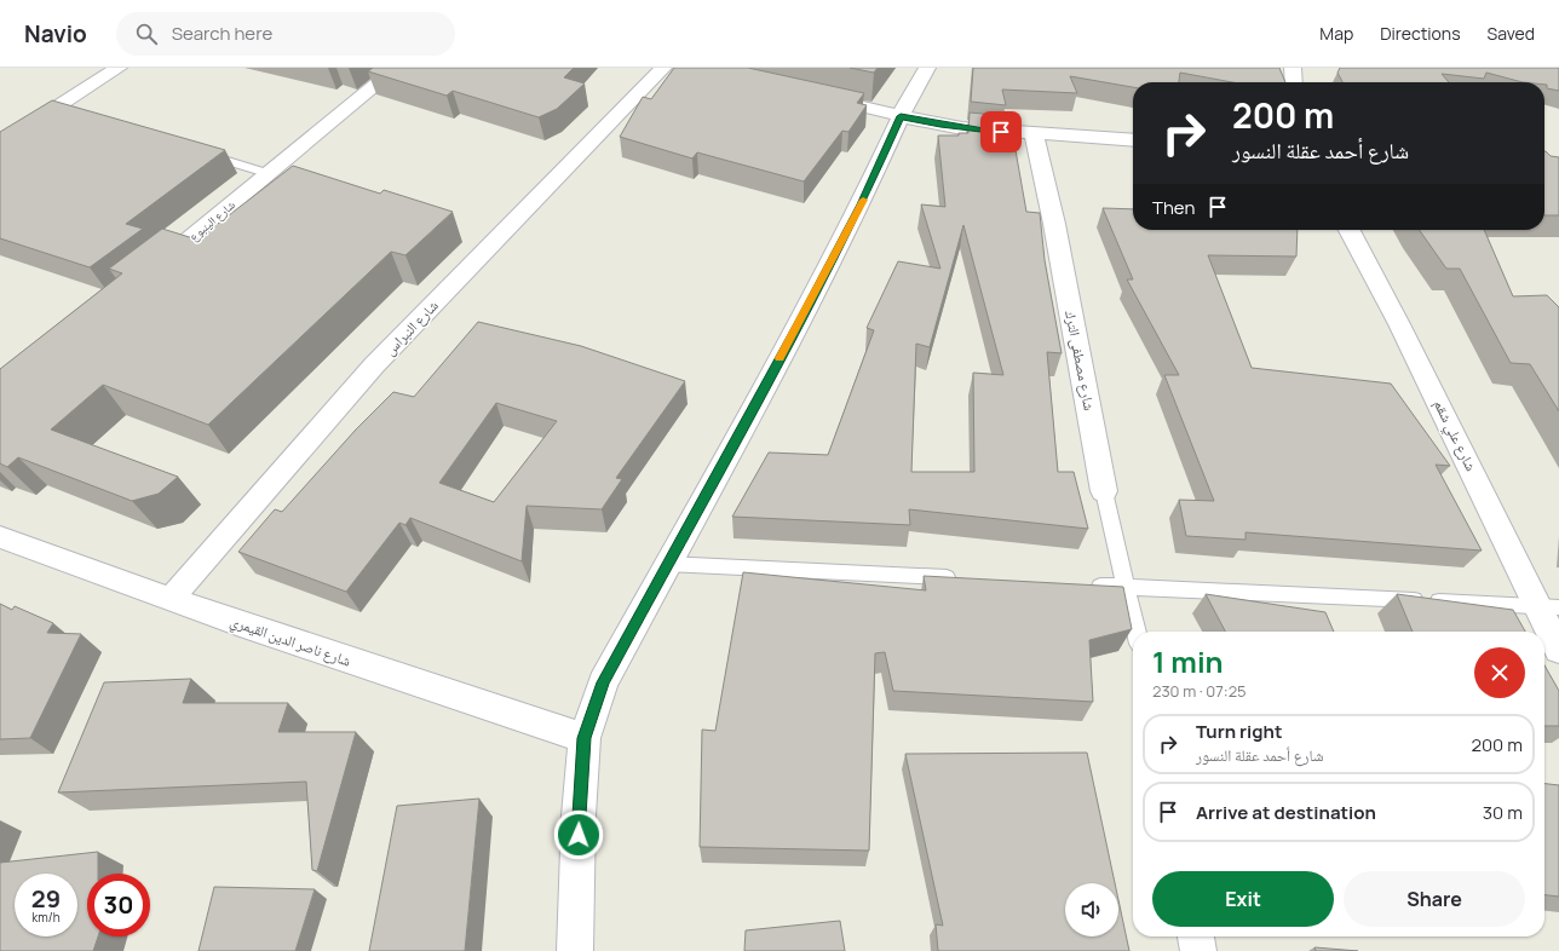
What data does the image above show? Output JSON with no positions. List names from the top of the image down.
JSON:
{
  "streets": {
    "street": [
      "شارع الينبوع",
      "شارع النبراس",
      "شارع مصطفى الترك",
      "شارع علي شقم",
      "شارع ناصر الدين القيمري"
    ]
  },
  "crossings": [
    ["شارع النبراس", "شارع ناصر الدين القيمري"]
  ],
  "page": {
    "header": "Navio",
    "search": "Search here",
    "nav": ["Map", "Directions", "Saved"],
    "turn": ["200 m", "شارع أحمد عقلة النسور"],
    "then": "Then",
    "heading": ["1 min", "230 m · 07:25"],
    "list": [
      {
        "name": "Turn right",
        "note": "شارع أحمد عقلة النسور",
        "value": "200 m"
      },
      {
        "name": "Arrive at destination",
        "value": "30 m"
      }
    ],
    "buttons": ["Exit", "Share"],
    "speed": "29 km/h",
    "limit": "30"
  }
}
